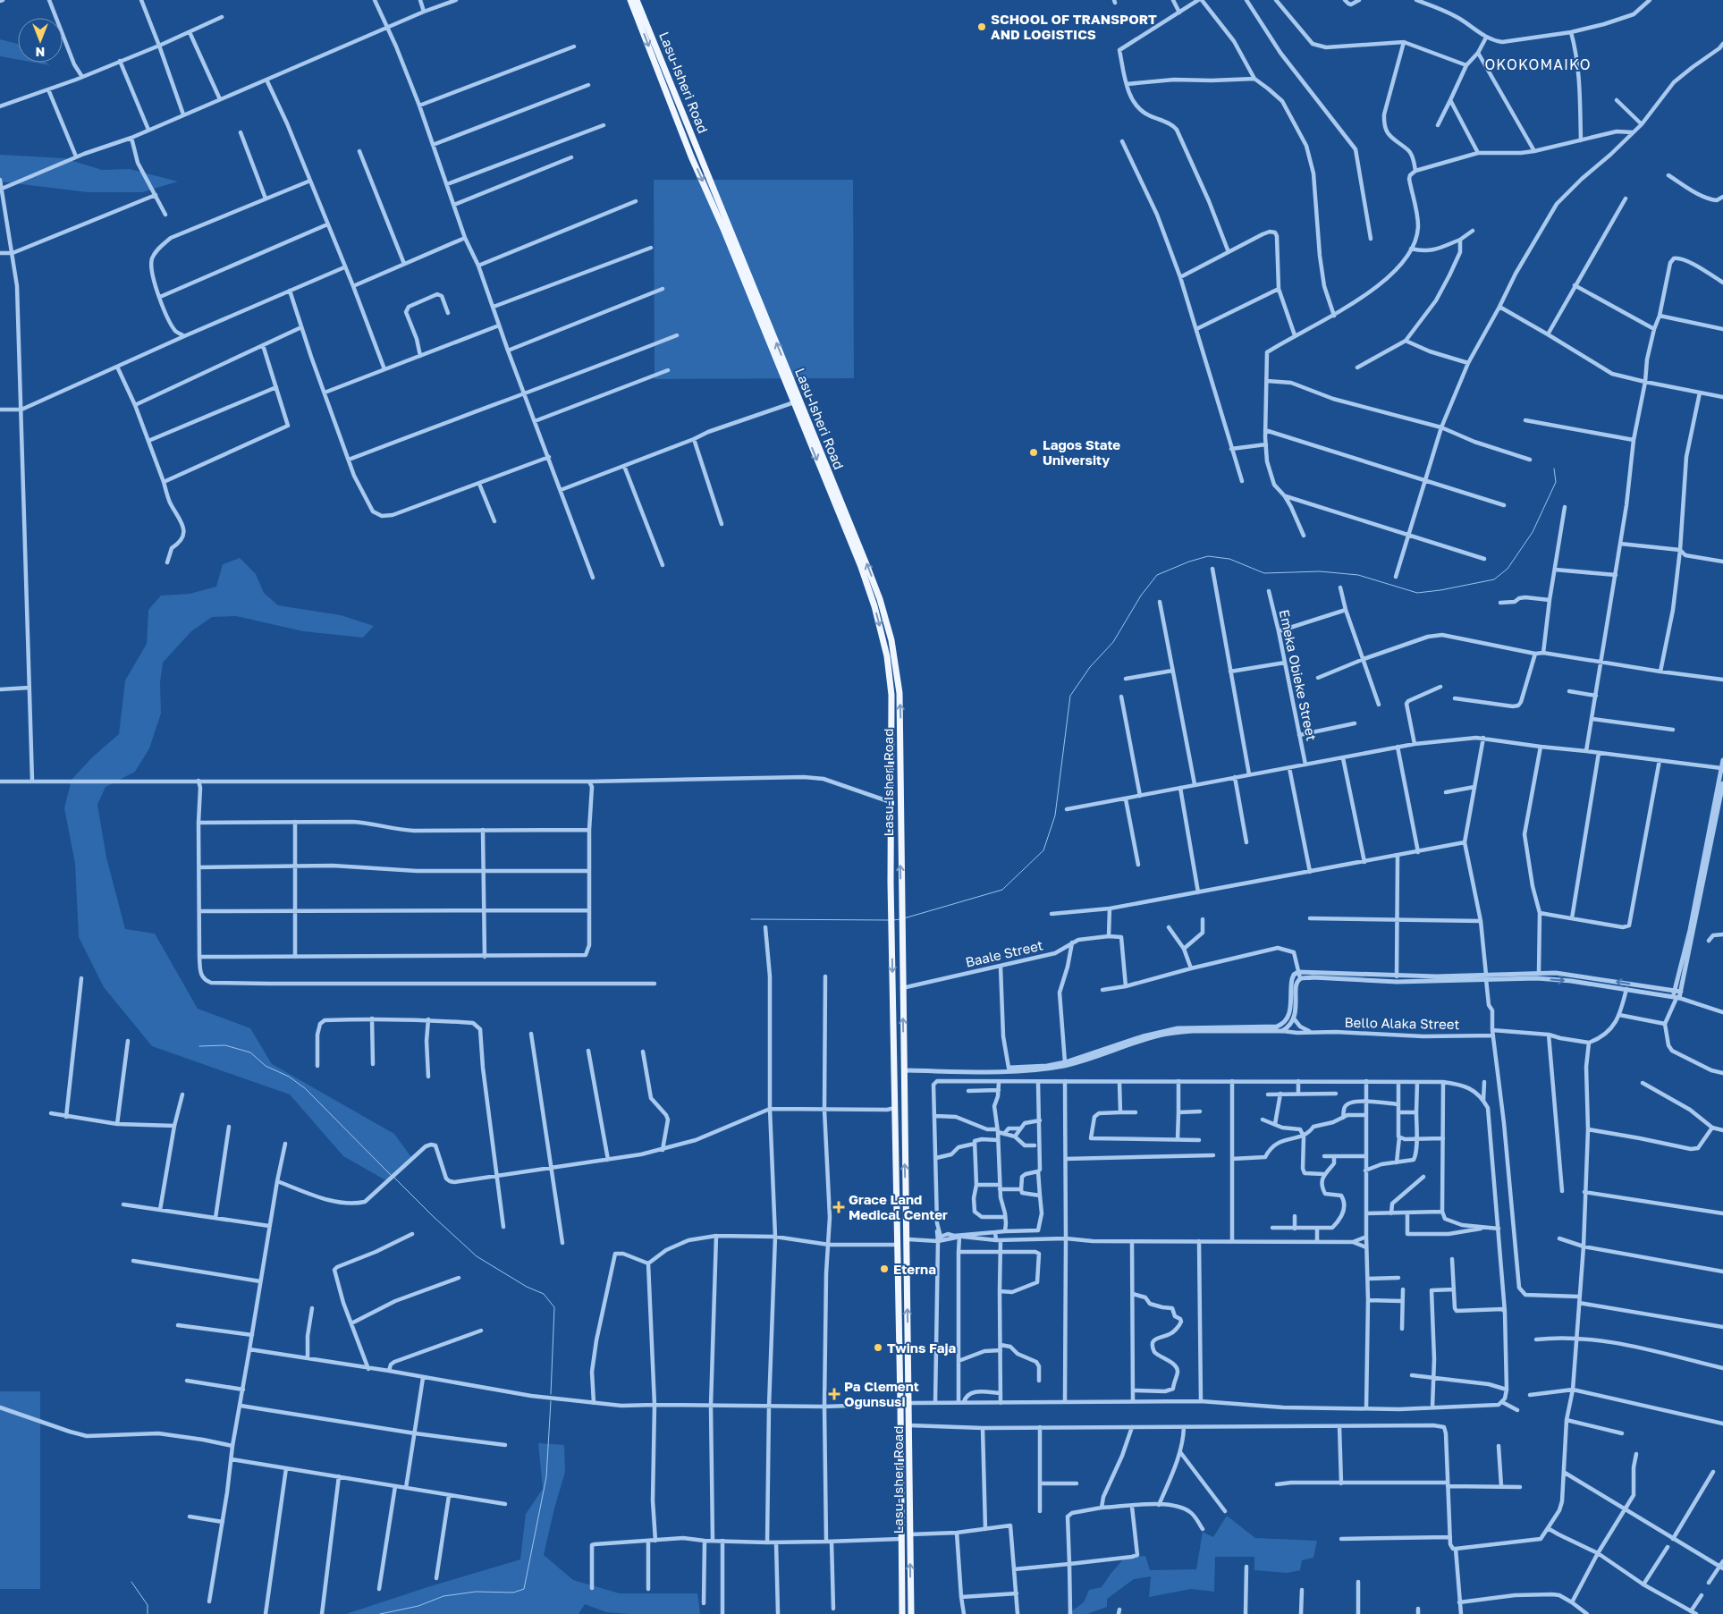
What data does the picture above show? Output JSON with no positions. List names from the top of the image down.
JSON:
{
  "streets": {
    "main road": ["Lasu-Isheri Road"],
    "street": ["Emeka Obieke Street", "Baale Street", "Bello Alaka Street"]
  },
  "crossings": [
    ["Lasu-Isheri Road", "Baale Street"]
  ],
  "districts": ["OKOKOMAIKO"],
  "places": {
    "other": [
      "SCHOOL OF TRANSPORT AND LOGISTICS",
      "Lagos State University",
      "Eterna",
      "Twins Faja"
    ],
    "health": ["Grace Land Medical Center", "Pa Clement Ogunsusi"]
  },
  "north": "bottom"
}
